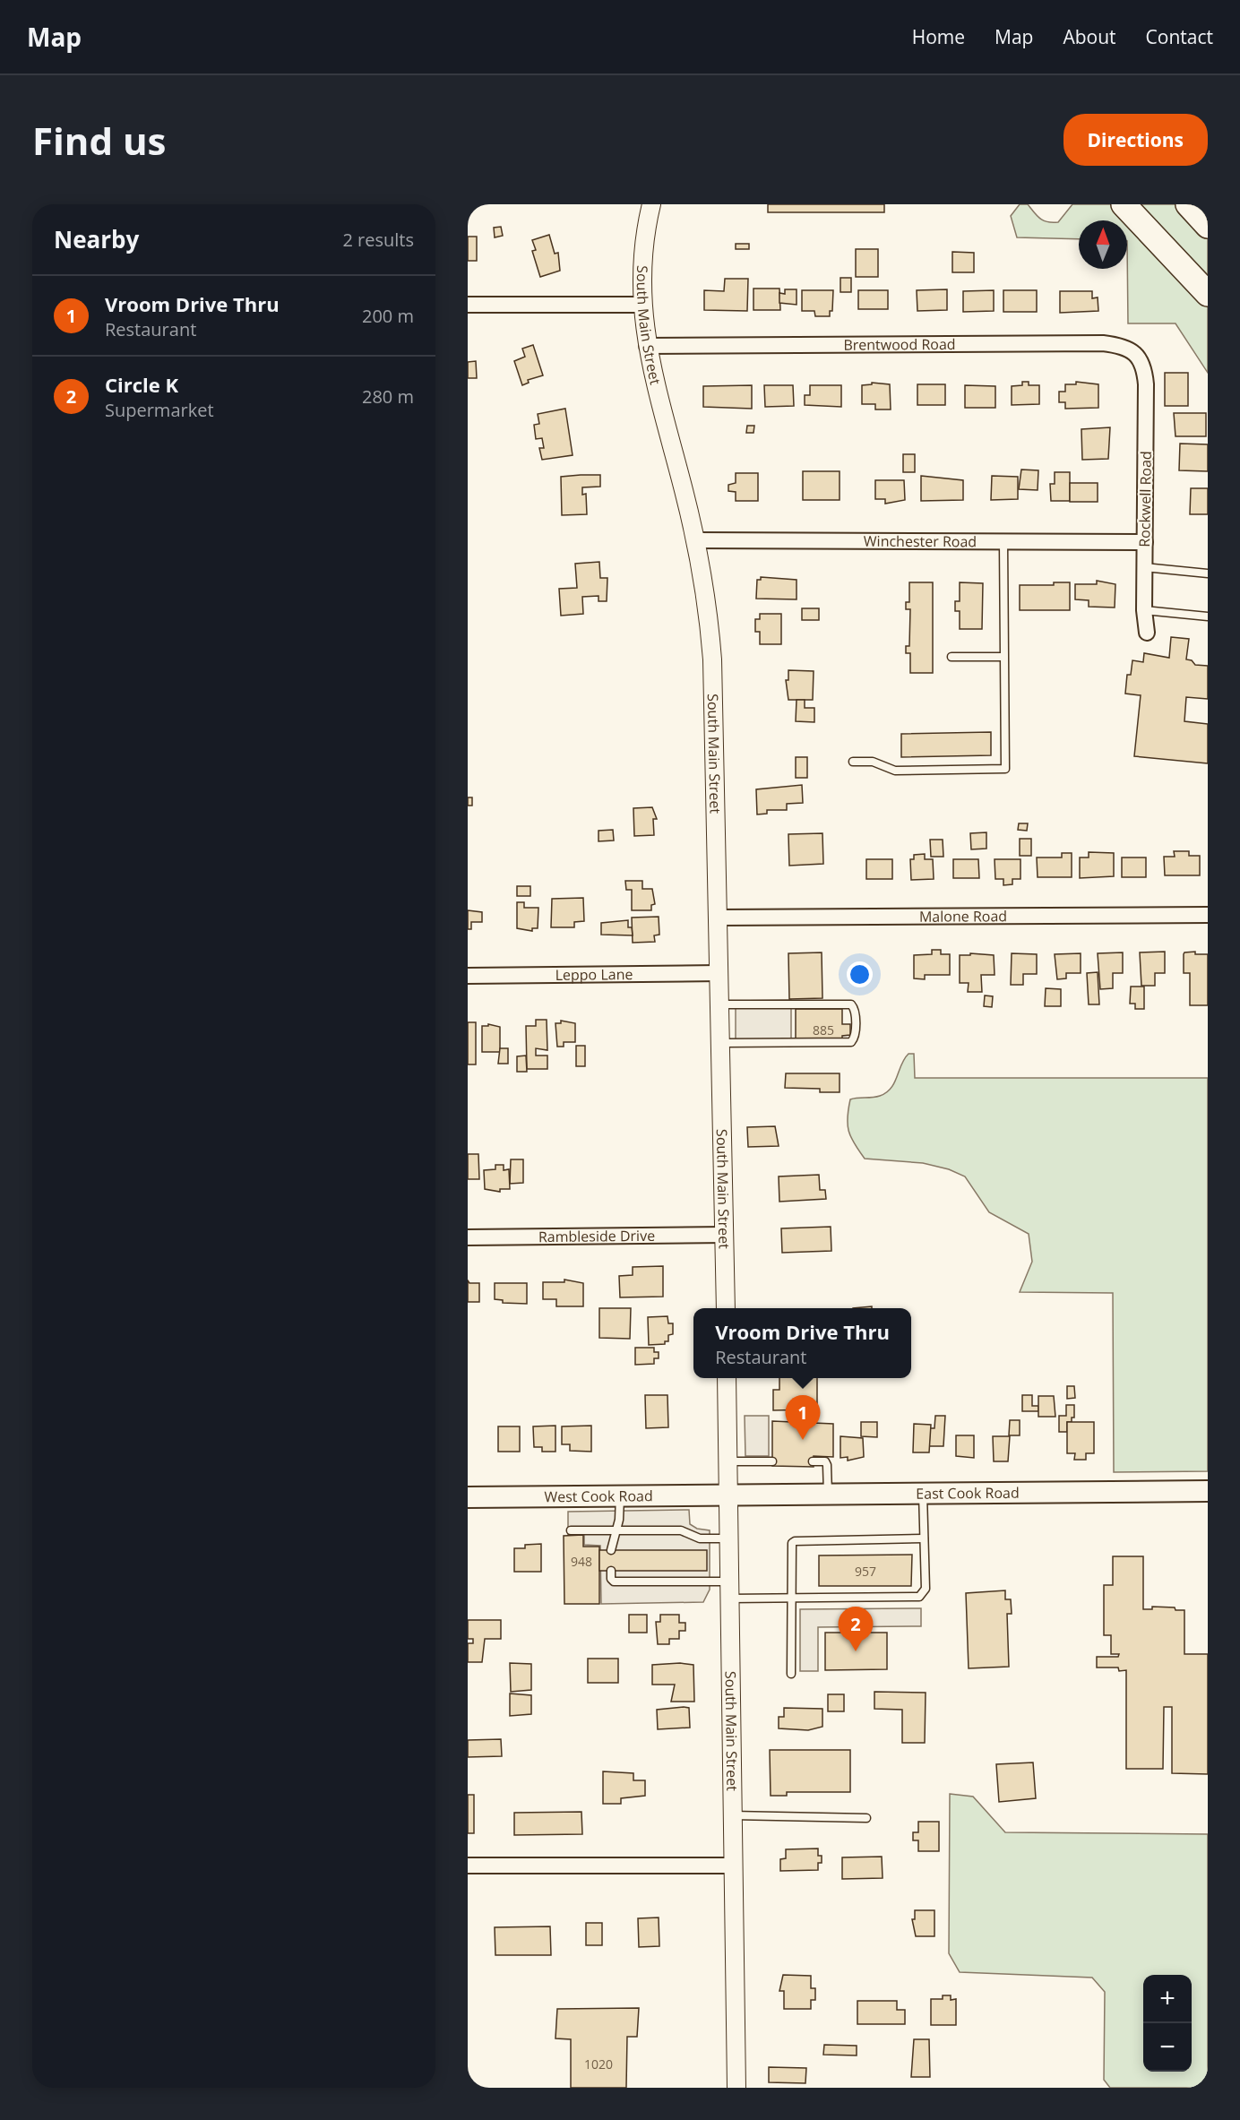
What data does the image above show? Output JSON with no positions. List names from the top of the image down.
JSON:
{
  "streets": {
    "main road": ["East Cook Road", "West Cook Road"],
    "street": [
      "South Main Street",
      "Brentwood Road",
      "Rockwell Road",
      "Winchester Road",
      "Malone Road",
      "Leppo Lane",
      "Rambleside Drive"
    ]
  },
  "crossings": [
    ["South Main Street", "Brentwood Road"],
    ["South Main Street", "Winchester Road"],
    ["South Main Street", "Malone Road"],
    ["South Main Street", "Leppo Lane"],
    ["South Main Street", "Rambleside Drive"],
    ["South Main Street", "East Cook Road"],
    ["South Main Street", "West Cook Road"],
    ["Brentwood Road", "Rockwell Road"],
    ["Rockwell Road", "Winchester Road"],
    ["East Cook Road", "West Cook Road"]
  ],
  "house_numbers": [
    "885",
    "948",
    "957",
    "1020"
  ],
  "north": "top",
  "page": {
    "header": "Map",
    "nav": [
      "Home",
      "Map",
      "About",
      "Contact"
    ],
    "buttons": "Directions",
    "title": "Find us",
    "heading": ["Nearby", "2 results"],
    "list": [
      {
        "mark": "1",
        "name": "Vroom Drive Thru",
        "note": "Restaurant",
        "value": "200 m"
      },
      {
        "mark": "2",
        "name": "Circle K",
        "note": "Supermarket",
        "value": "280 m"
      }
    ],
    "popup": ["Vroom Drive Thru", "Restaurant"],
    "pins": ["1", "2"],
    "map_buttons": ["+", "−"]
  }
}
